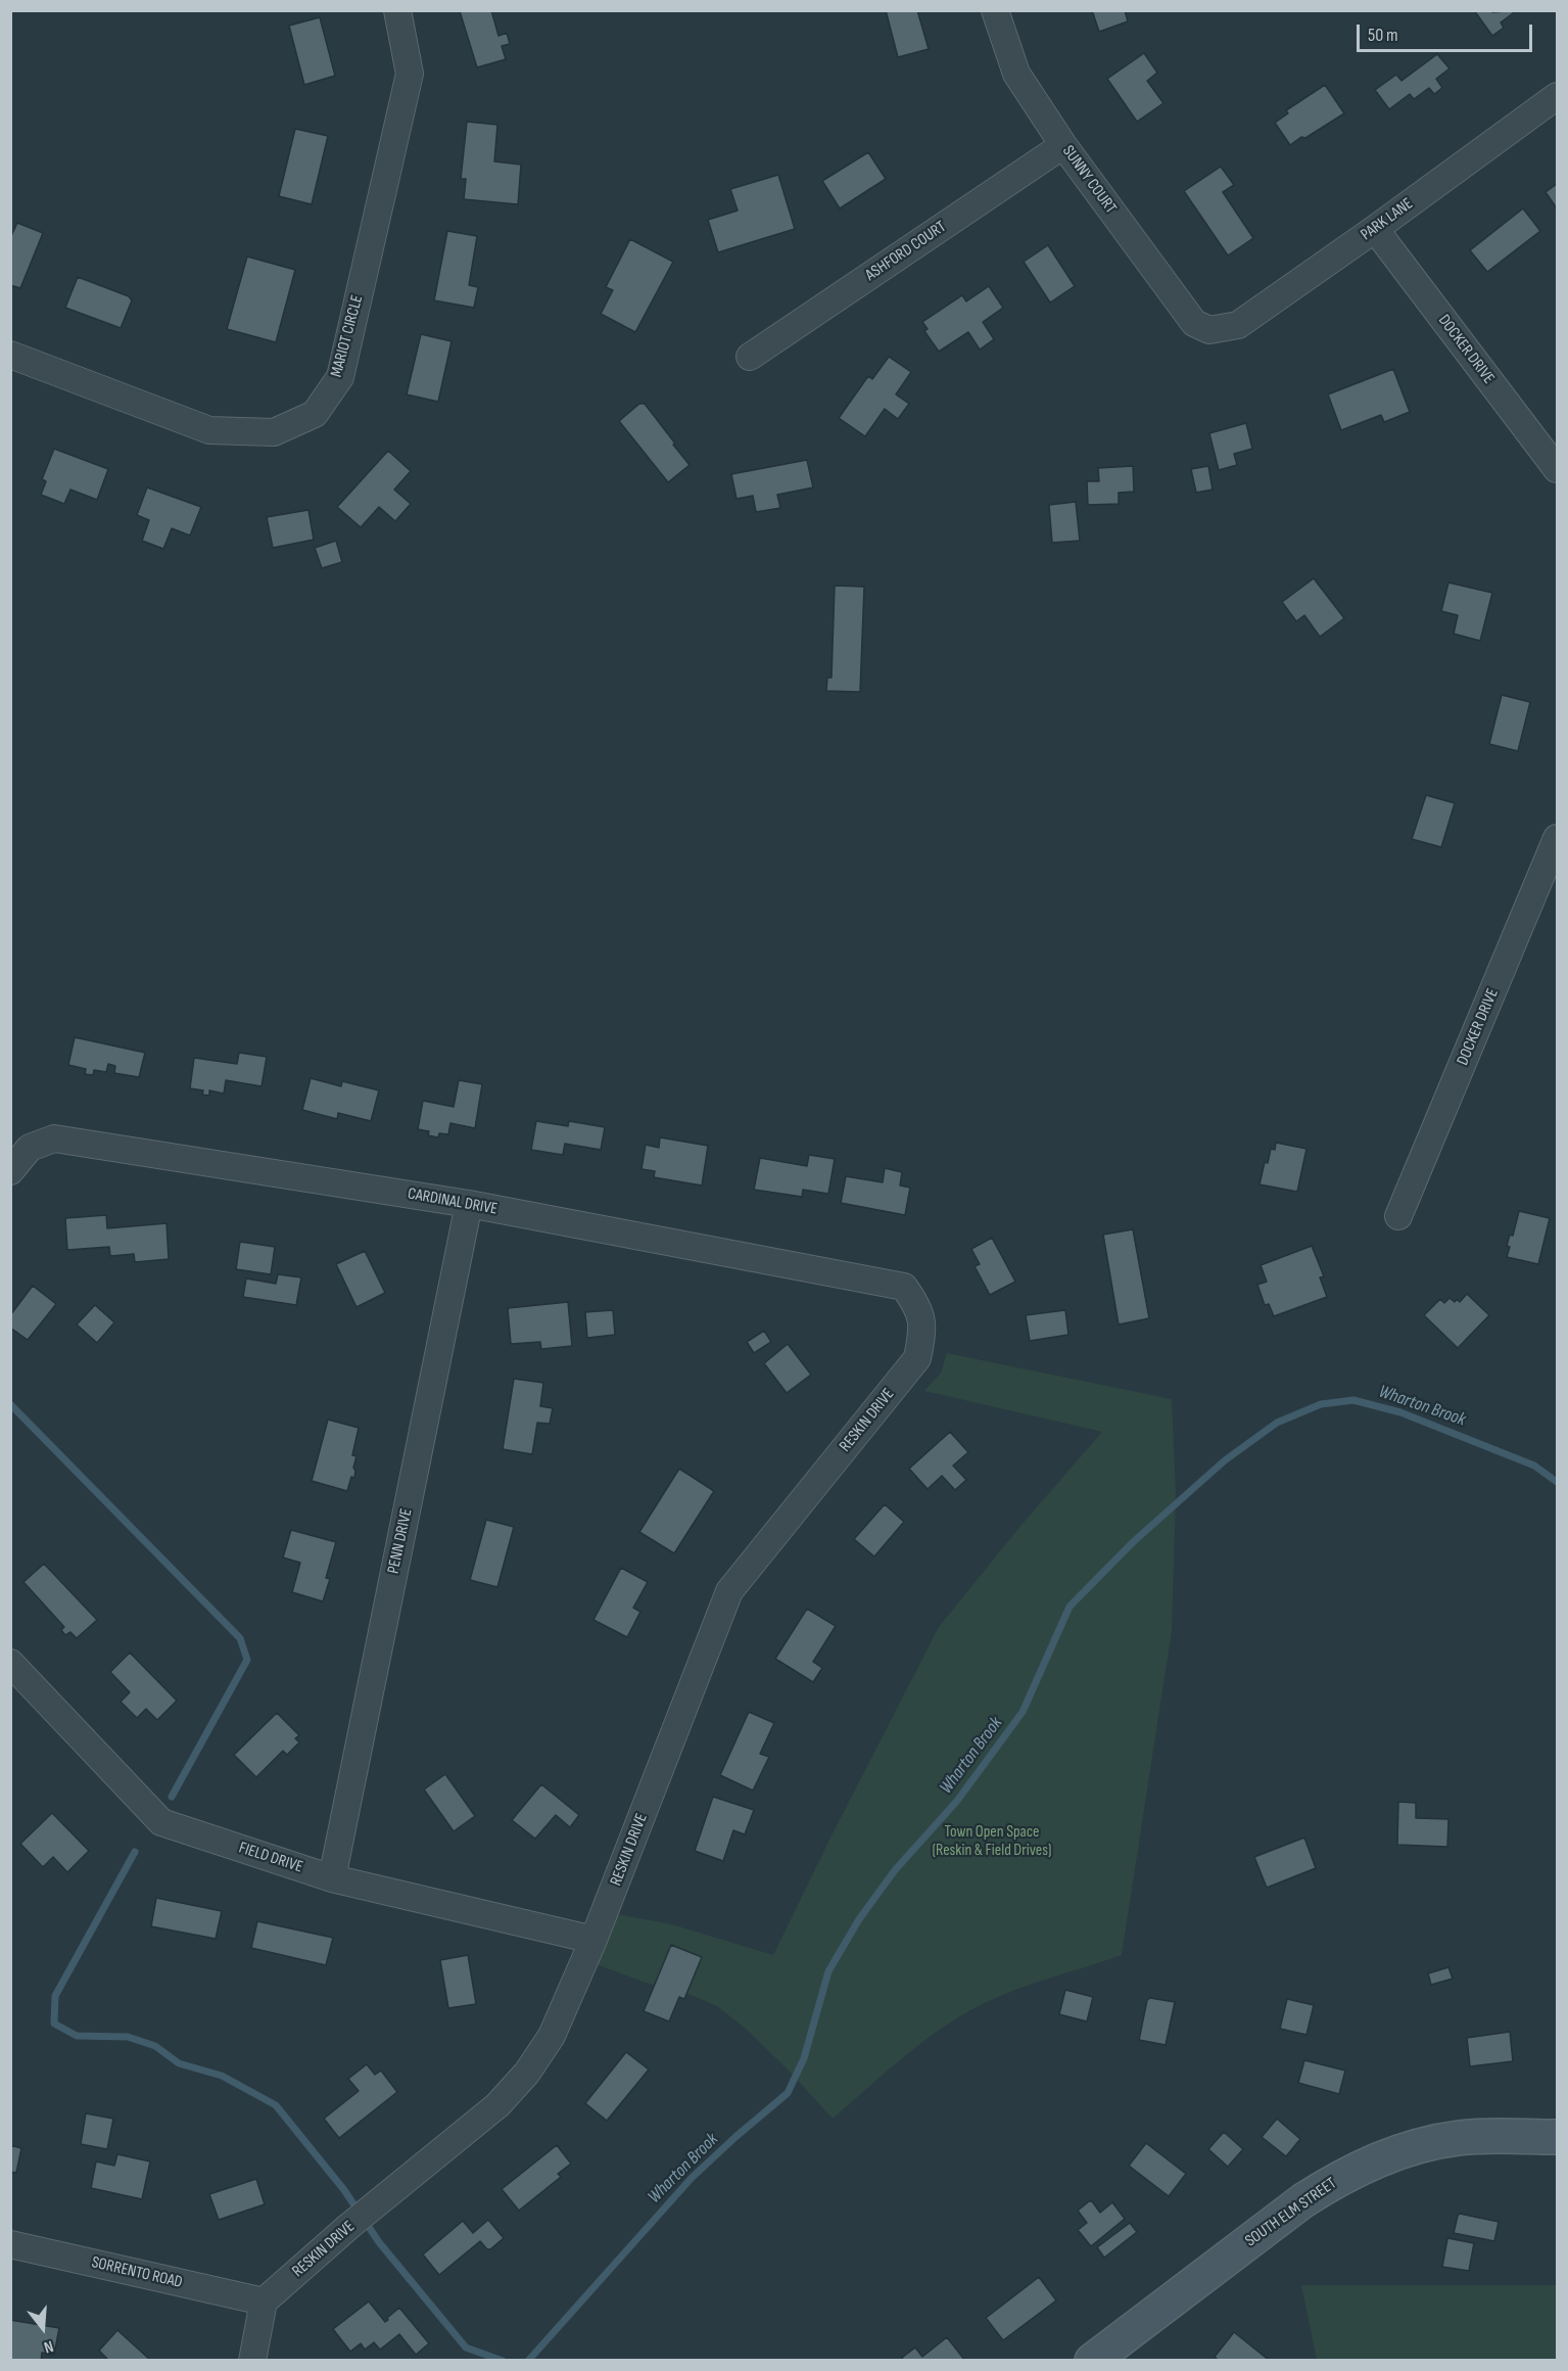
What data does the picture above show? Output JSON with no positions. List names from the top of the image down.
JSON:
{
  "streets": {
    "main road": ["SOUTH ELM STREET"],
    "street": [
      "SUNNY COURT",
      "PARK LANE",
      "ASHFORD COURT",
      "MARIOT CIRCLE",
      "DOCKER DRIVE",
      "CARDINAL DRIVE",
      "RESKIN DRIVE",
      "PENN DRIVE",
      "FIELD DRIVE",
      "SORRENTO ROAD"
    ]
  },
  "crossings": [
    ["SUNNY COURT", "PARK LANE"],
    ["SUNNY COURT", "ASHFORD COURT"],
    ["PARK LANE", "DOCKER DRIVE"],
    ["CARDINAL DRIVE", "RESKIN DRIVE"],
    ["CARDINAL DRIVE", "PENN DRIVE"],
    ["RESKIN DRIVE", "FIELD DRIVE"],
    ["RESKIN DRIVE", "SORRENTO ROAD"],
    ["PENN DRIVE", "FIELD DRIVE"]
  ],
  "water": ["Wharton Brook"],
  "parks": ["Town Open Space (Reskin & Field Drives)"],
  "scale_bar": "50 m",
  "north": "bottom"
}
